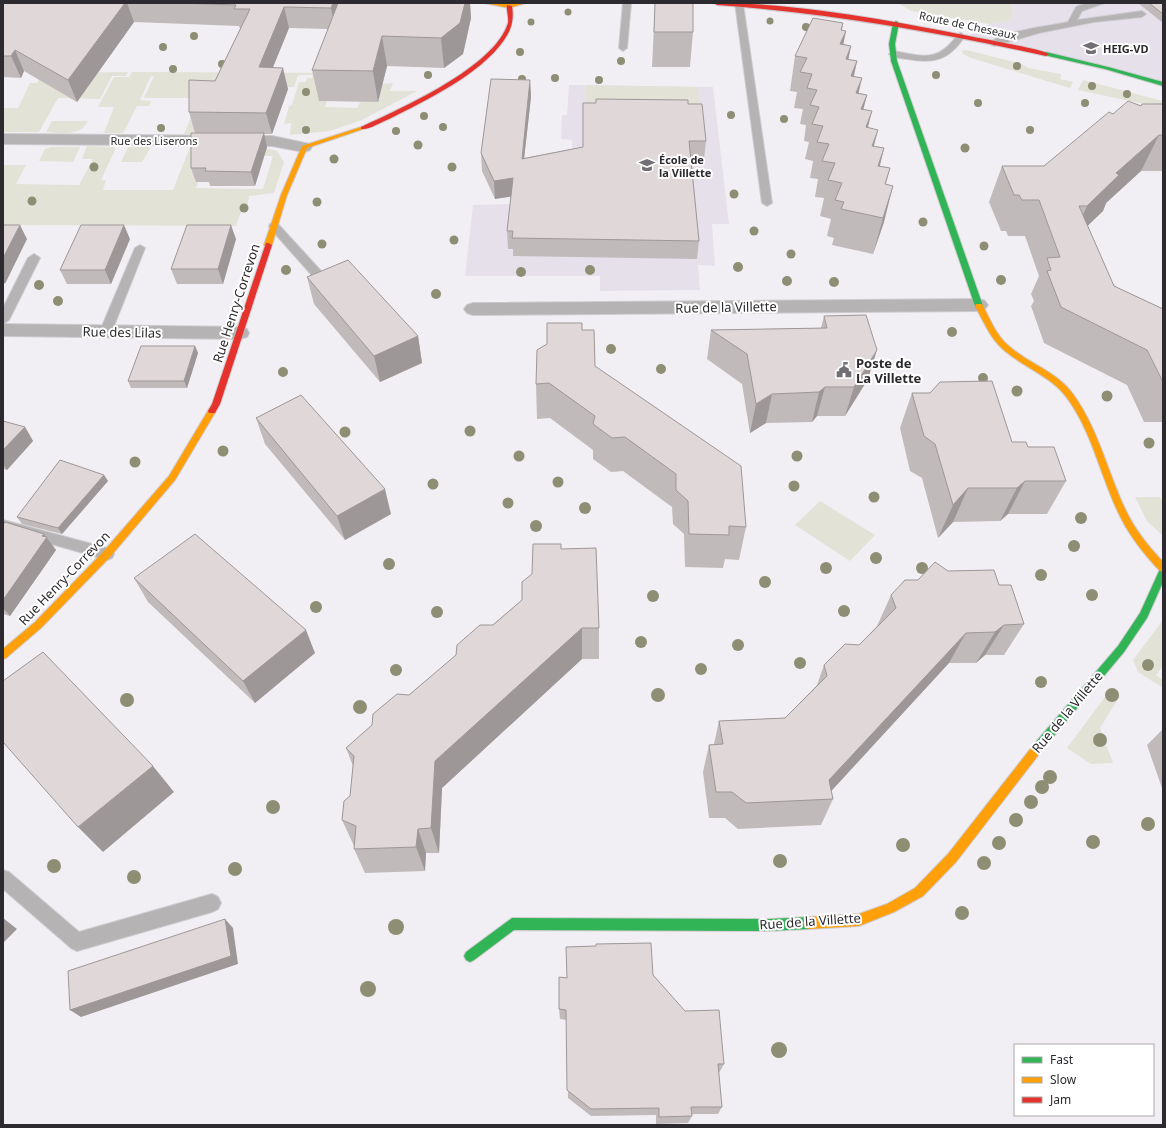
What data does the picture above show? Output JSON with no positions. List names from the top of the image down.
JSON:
{
  "streets": {
    "street": [
      "Route de Cheseaux",
      "Rue des Liserons",
      "Rue Henry-Correvon",
      "Rue de la Villette",
      "Rue des Lilas"
    ]
  },
  "crossings": [
    ["Rue des Liserons", "Rue Henry-Correvon"],
    ["Rue Henry-Correvon", "Rue des Lilas"]
  ],
  "places": {
    "school or university": ["HEIG-VD", "École de la Villette"],
    "public building": ["Poste de La Villette"]
  },
  "legend": ["Fast", "Slow", "Jam"]
}
